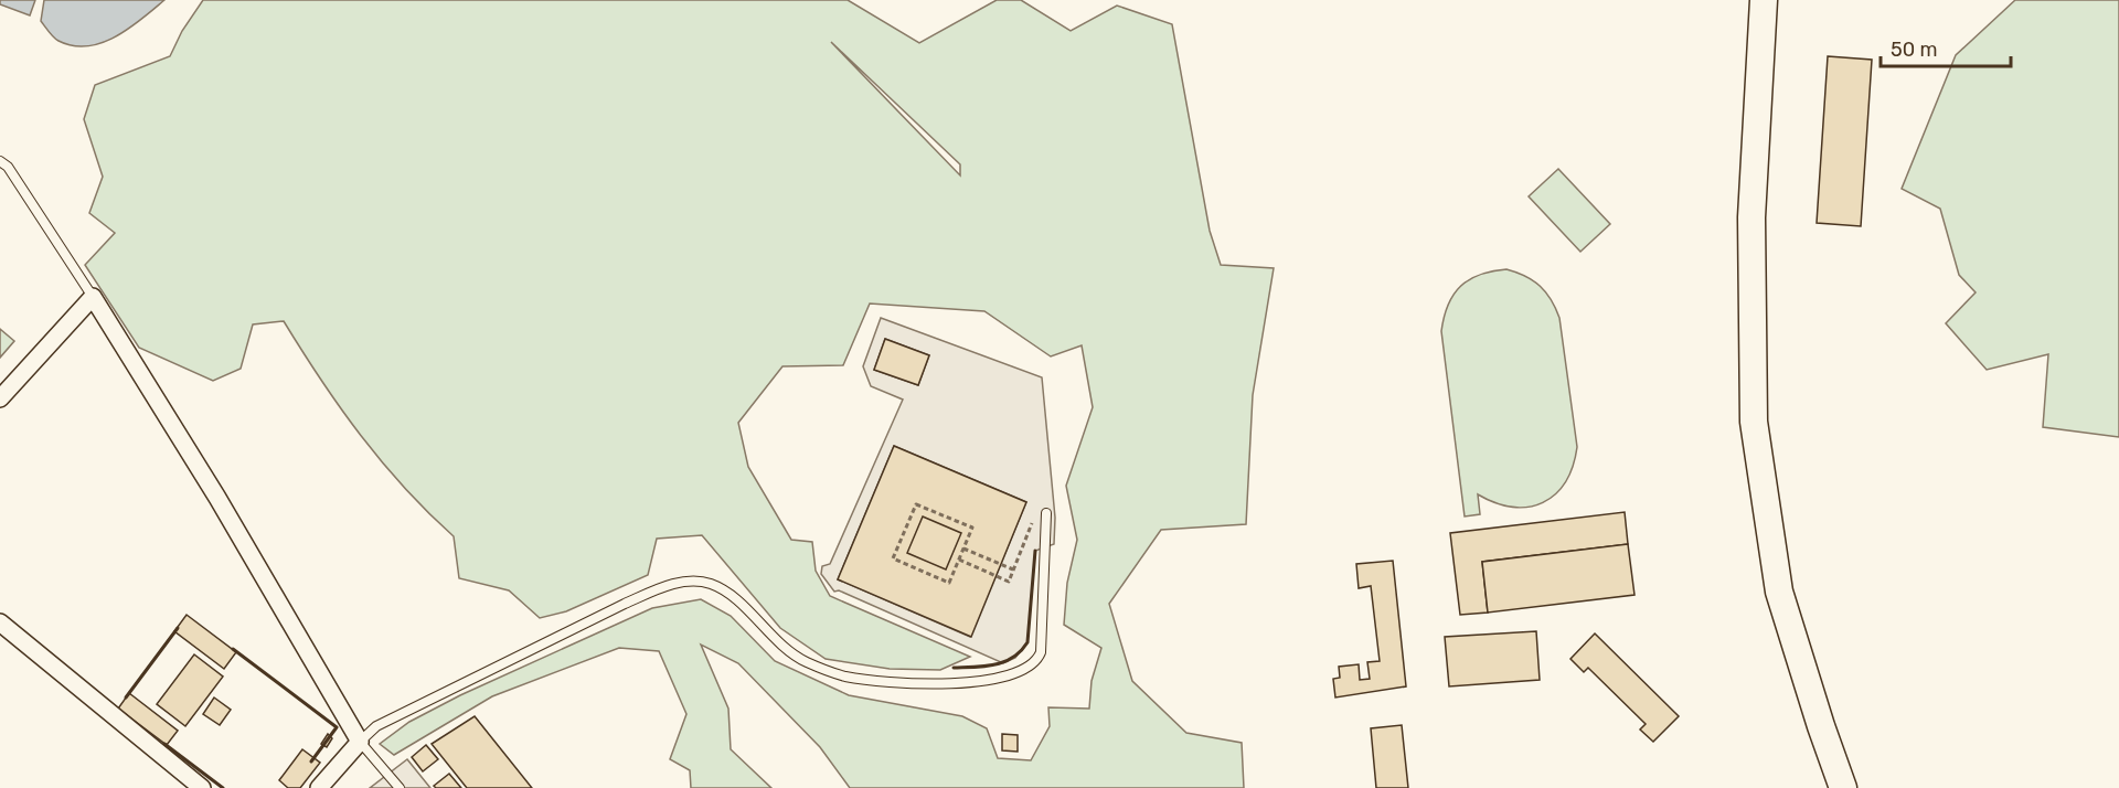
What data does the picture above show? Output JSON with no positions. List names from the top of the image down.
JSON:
{
  "scale_bar": "50 m"
}
